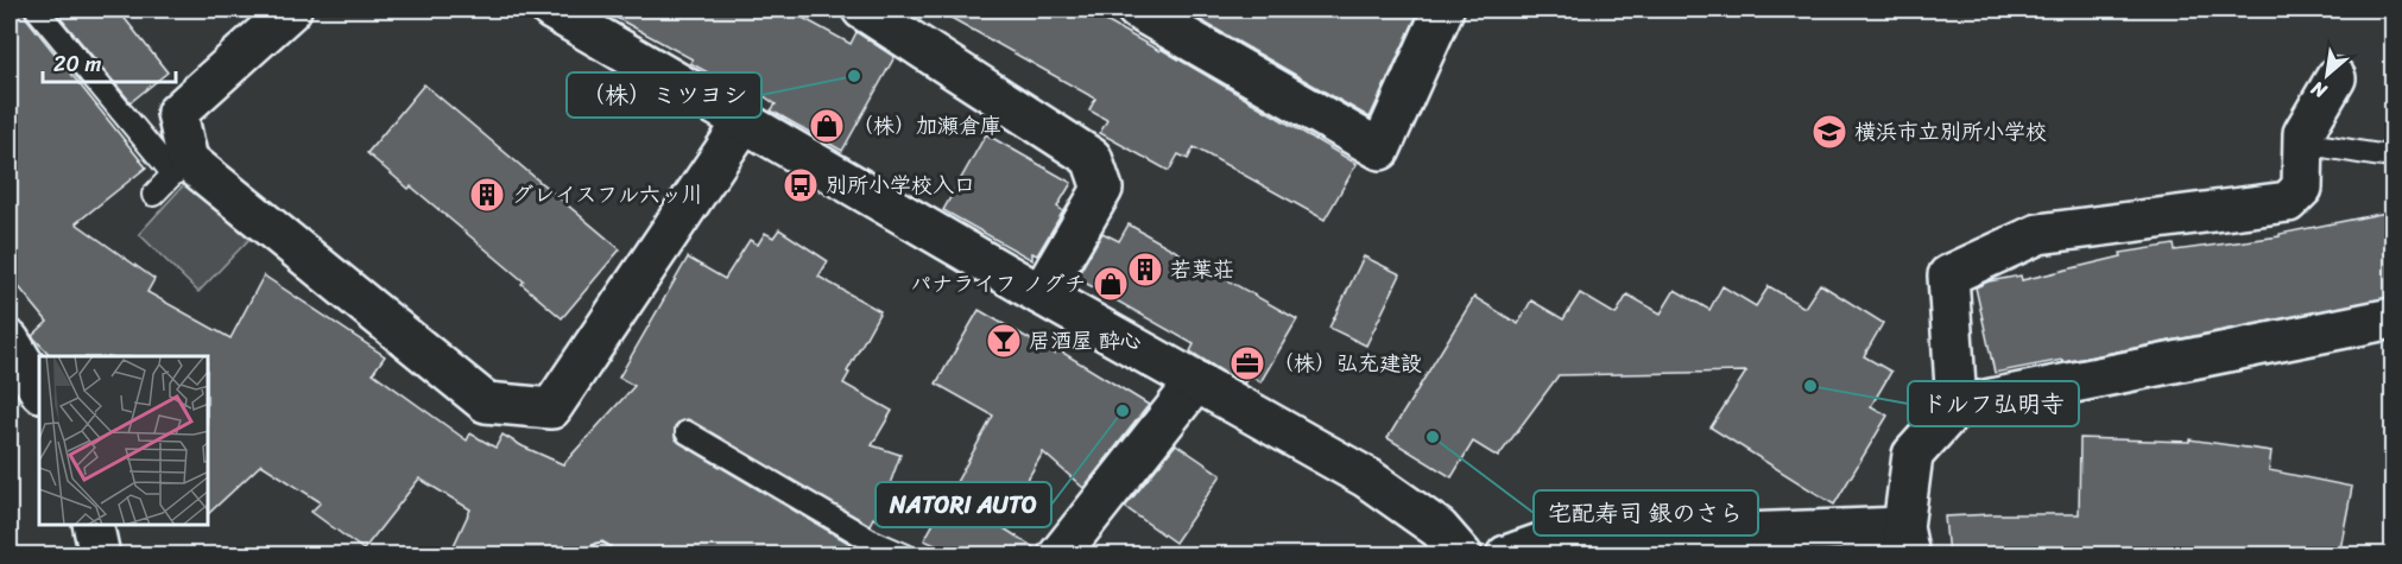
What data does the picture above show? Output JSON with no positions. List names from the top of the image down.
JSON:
{
  "places": {
    "other": [
      "（株）ミツヨシ",
      "ドルフ弘明寺",
      "NATORI AUTO",
      "宅配寿司 銀のさら"
    ],
    "shop": ["（株）加瀬倉庫", "パナライフ ノグチ"],
    "school or university": ["横浜市立別所小学校"],
    "bus stop": ["別所小学校入口"],
    "building": ["グレイスフル六ッ川", "若葉荘"],
    "bar": ["居酒屋 酔心"],
    "office": ["（株）弘充建設"]
  },
  "scale_bar": "20 m",
  "north": "bottom left"
}
